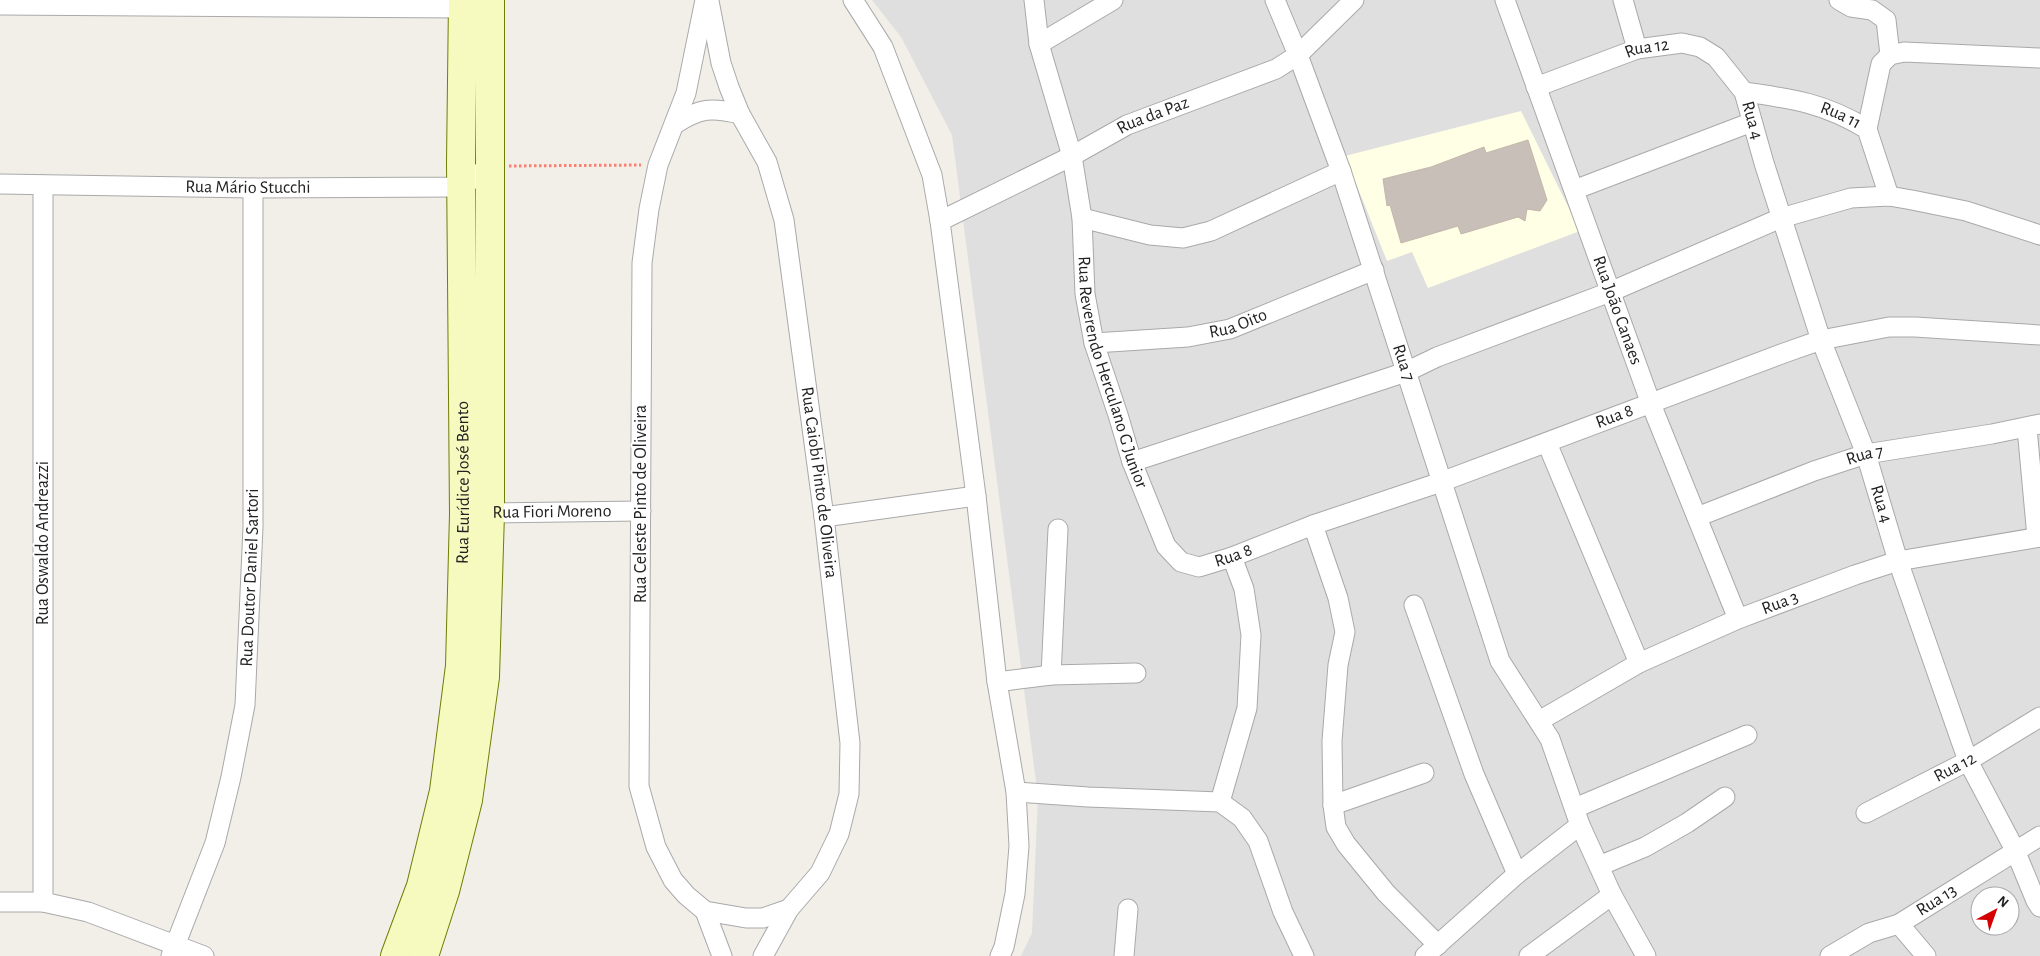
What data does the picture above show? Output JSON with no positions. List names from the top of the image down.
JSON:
{
  "streets": {
    "street": [
      "Rua 12",
      "Rua da Paz",
      "Rua 11",
      "Rua 4",
      "Rua Mário Stucchi",
      "Rua João Canaes",
      "Rua Oito",
      "Rua 7",
      "Rua Reverendo Herculano G Junior",
      "Rua 8",
      "Rua Eurídice José Bento",
      "Rua Caiobi Pinto de Oliveira",
      "Rua Celeste Pinto de Oliveira",
      "Rua Fiori Moreno",
      "Rua Oswaldo Andreazzi",
      "Rua Doutor Daniel Sartori",
      "Rua 3",
      "Rua 13"
    ]
  },
  "crossings": [
    ["Rua 12", "Rua 11"],
    ["Rua 12", "Rua 4"],
    ["Rua 12", "Rua João Canaes"],
    ["Rua da Paz", "Rua 7"],
    ["Rua da Paz", "Rua Reverendo Herculano G Junior"],
    ["Rua 11", "Rua 4"],
    ["Rua 4", "Rua 7"],
    ["Rua 4", "Rua 8"],
    ["Rua 4", "Rua 3"],
    ["Rua 4", "Rua 13"],
    ["Rua Mário Stucchi", "Rua Eurídice José Bento"],
    ["Rua Mário Stucchi", "Rua Oswaldo Andreazzi"],
    ["Rua Mário Stucchi", "Rua Doutor Daniel Sartori"],
    ["Rua João Canaes", "Rua 7"],
    ["Rua João Canaes", "Rua 8"],
    ["Rua João Canaes", "Rua 3"],
    ["Rua Oito", "Rua 7"],
    ["Rua Oito", "Rua Reverendo Herculano G Junior"],
    ["Rua 7", "Rua 8"],
    ["Rua 7", "Rua 3"],
    ["Rua Reverendo Herculano G Junior", "Rua 8"],
    ["Rua Eurídice José Bento", "Rua Fiori Moreno"],
    ["Rua Caiobi Pinto de Oliveira", "Rua Celeste Pinto de Oliveira"],
    ["Rua Celeste Pinto de Oliveira", "Rua Fiori Moreno"]
  ],
  "north": "top right"
}
